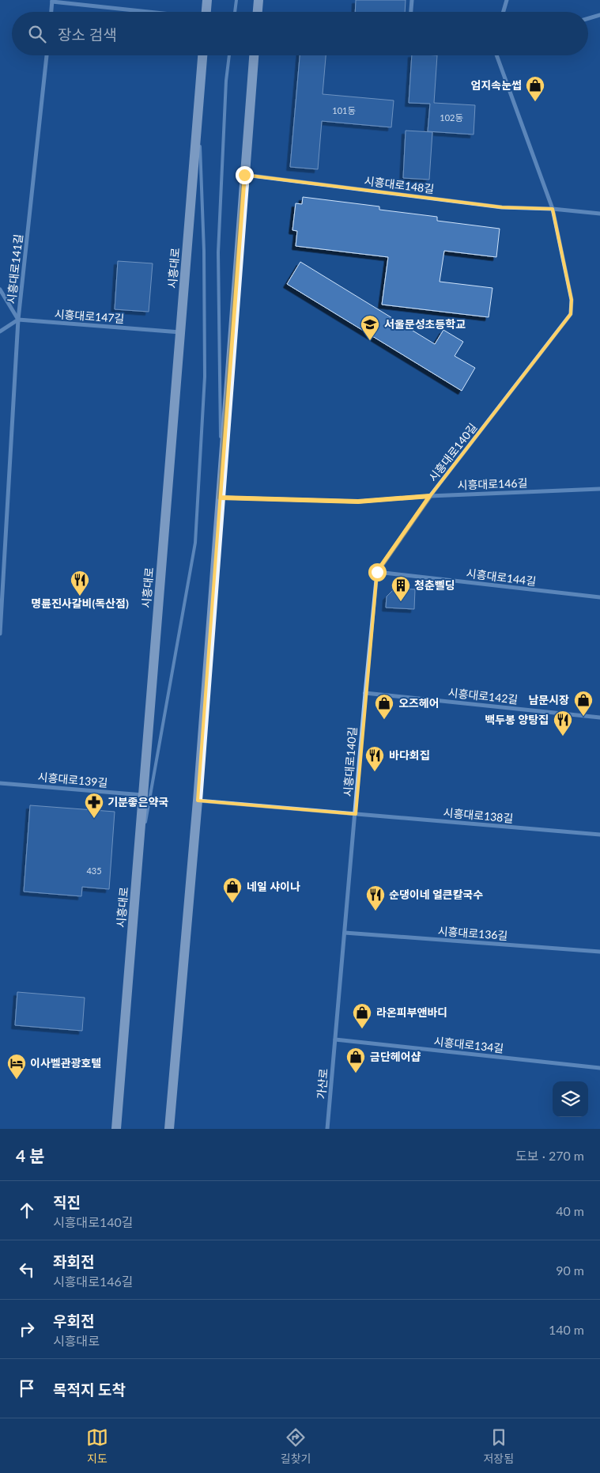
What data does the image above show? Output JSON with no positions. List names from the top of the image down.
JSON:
{
  "streets": {
    "main road": ["시흥대로"],
    "street": [
      "시흥대로148길",
      "시흥대로141길",
      "시흥대로147길",
      "시흥대로140길",
      "시흥대로146길",
      "시흥대로144길",
      "시흥대로142길",
      "시흥대로139길",
      "시흥대로138길",
      "시흥대로136길",
      "시흥대로134길",
      "가산로"
    ]
  },
  "crossings": [
    ["시흥대로148길", "시흥대로140길"],
    ["시흥대로", "시흥대로147길"],
    ["시흥대로", "시흥대로139길"],
    ["시흥대로141길", "시흥대로147길"],
    ["시흥대로140길", "시흥대로146길"],
    ["시흥대로140길", "시흥대로144길"],
    ["시흥대로140길", "시흥대로142길"],
    ["시흥대로140길", "시흥대로138길"],
    ["시흥대로134길", "가산로"]
  ],
  "places": {
    "shop": [
      "엄지속눈썹",
      "남문시장",
      "오즈헤어",
      "네일 샤이나",
      "라온피부앤바디",
      "금단헤어샵"
    ],
    "school or university": ["서울문성초등학교"],
    "restaurant": [
      "명륜진사갈비(독산점)",
      "백두봉 양탕집",
      "바다회집",
      "순댕이네 얼큰칼국수"
    ],
    "building": ["청춘삘딩"],
    "pharmacy": ["기분좋은약국"],
    "hotel": ["이사벨관광호텔"]
  },
  "house_numbers": ["101동", "102동", "435"],
  "page": {
    "search": "장소 검색",
    "heading": ["4 분", "도보 · 270 m"],
    "list": [
      ["직진", "시흥대로140길", "40 m"],
      ["좌회전", "시흥대로146길", "90 m"],
      ["우회전", "시흥대로", "140 m"],
      "목적지 도착"
    ],
    "nav": ["지도", "길찾기", "저장됨"]
  }
}
